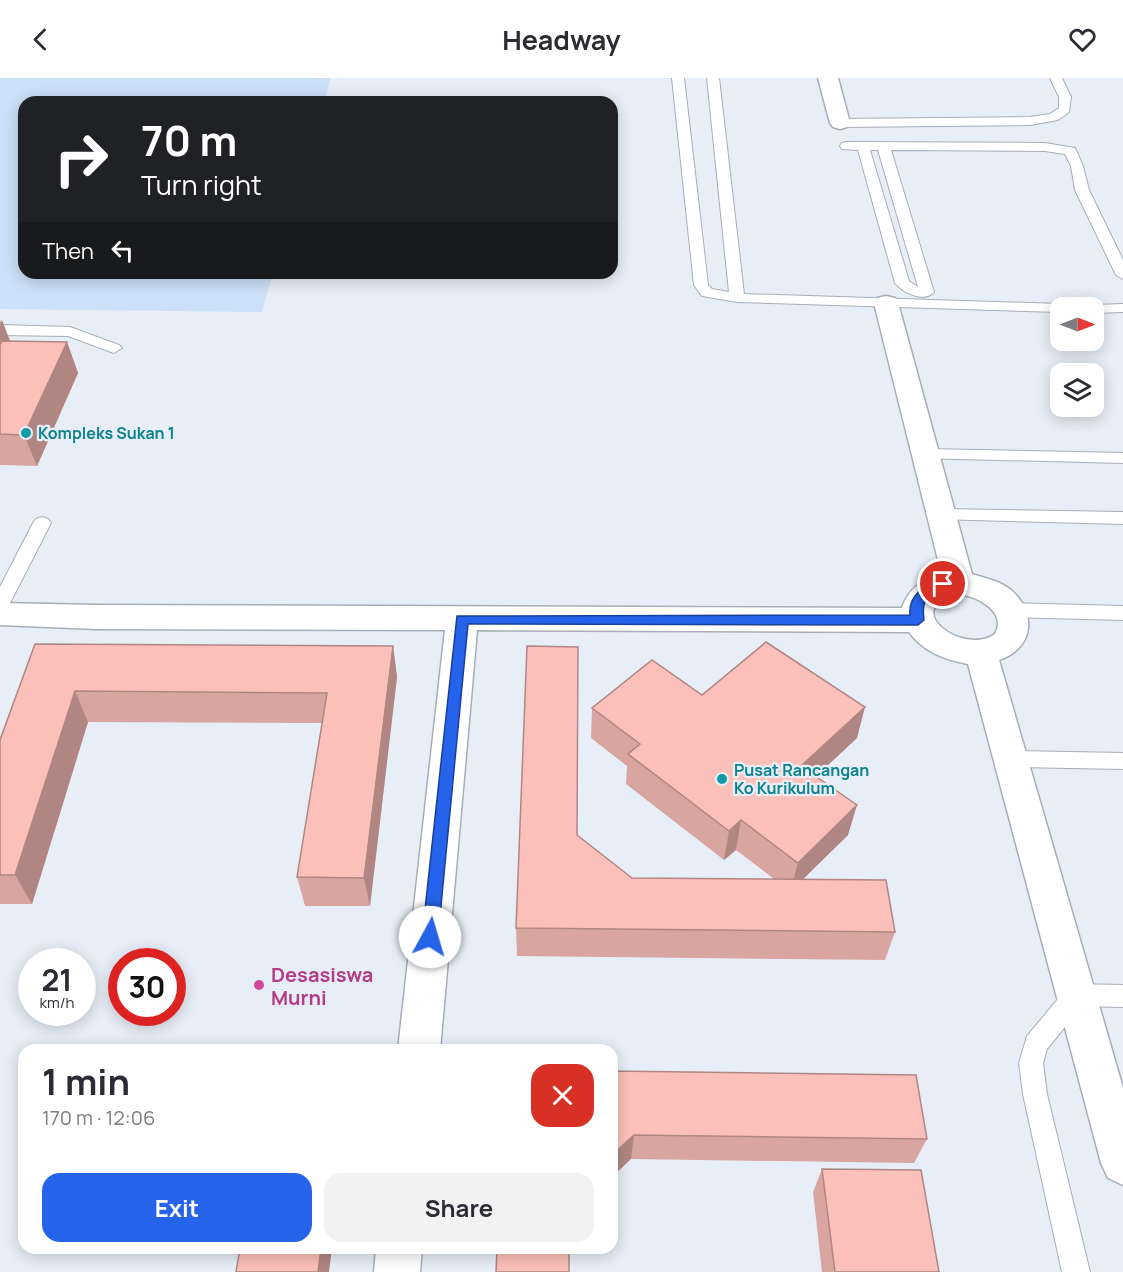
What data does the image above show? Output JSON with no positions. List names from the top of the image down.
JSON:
{
  "places": ["Kompleks Sukan 1", "Pusat Rancangan Ko Kurikulum", "Desasiswa Murni"],
  "north": "right",
  "page": {
    "header": "Headway",
    "turn": ["70 m", "Turn right"],
    "then": "Then",
    "speed": "21 km/h",
    "limit": "30",
    "heading": ["1 min", "170 m · 12:06"],
    "buttons": ["Exit", "Share"]
  }
}
